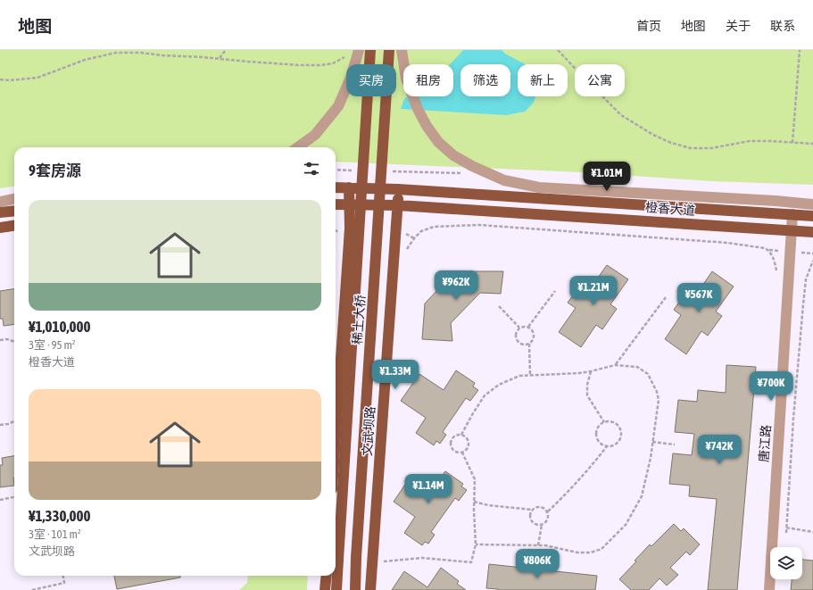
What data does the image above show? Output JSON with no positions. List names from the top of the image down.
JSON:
{
  "streets": {
    "main road": ["橙香大道", "稀土大桥", "文武坝路"],
    "street": ["唐江路"]
  },
  "crossings": [
    ["橙香大道", "文武坝路"],
    ["橙香大道", "唐江路"]
  ],
  "page": {
    "header": "地图",
    "nav": [
      "首页",
      "地图",
      "关于",
      "联系"
    ],
    "chip": [
      "买房",
      "租房",
      "筛选",
      "新上",
      "公寓"
    ],
    "heading": "9套房源",
    "price": [
      "¥1.01M",
      "¥962K",
      "¥1.21M",
      "¥567K",
      "¥1.33M",
      "¥700K",
      "¥742K",
      "¥1.14M",
      "¥806K"
    ],
    "list": [
      {
        "name": "¥1,010,000",
        "note": "3室 · 95 m² · 橙香大道"
      },
      {
        "name": "¥1,330,000",
        "note": "3室 · 101 m² · 文武坝路"
      }
    ]
  }
}
